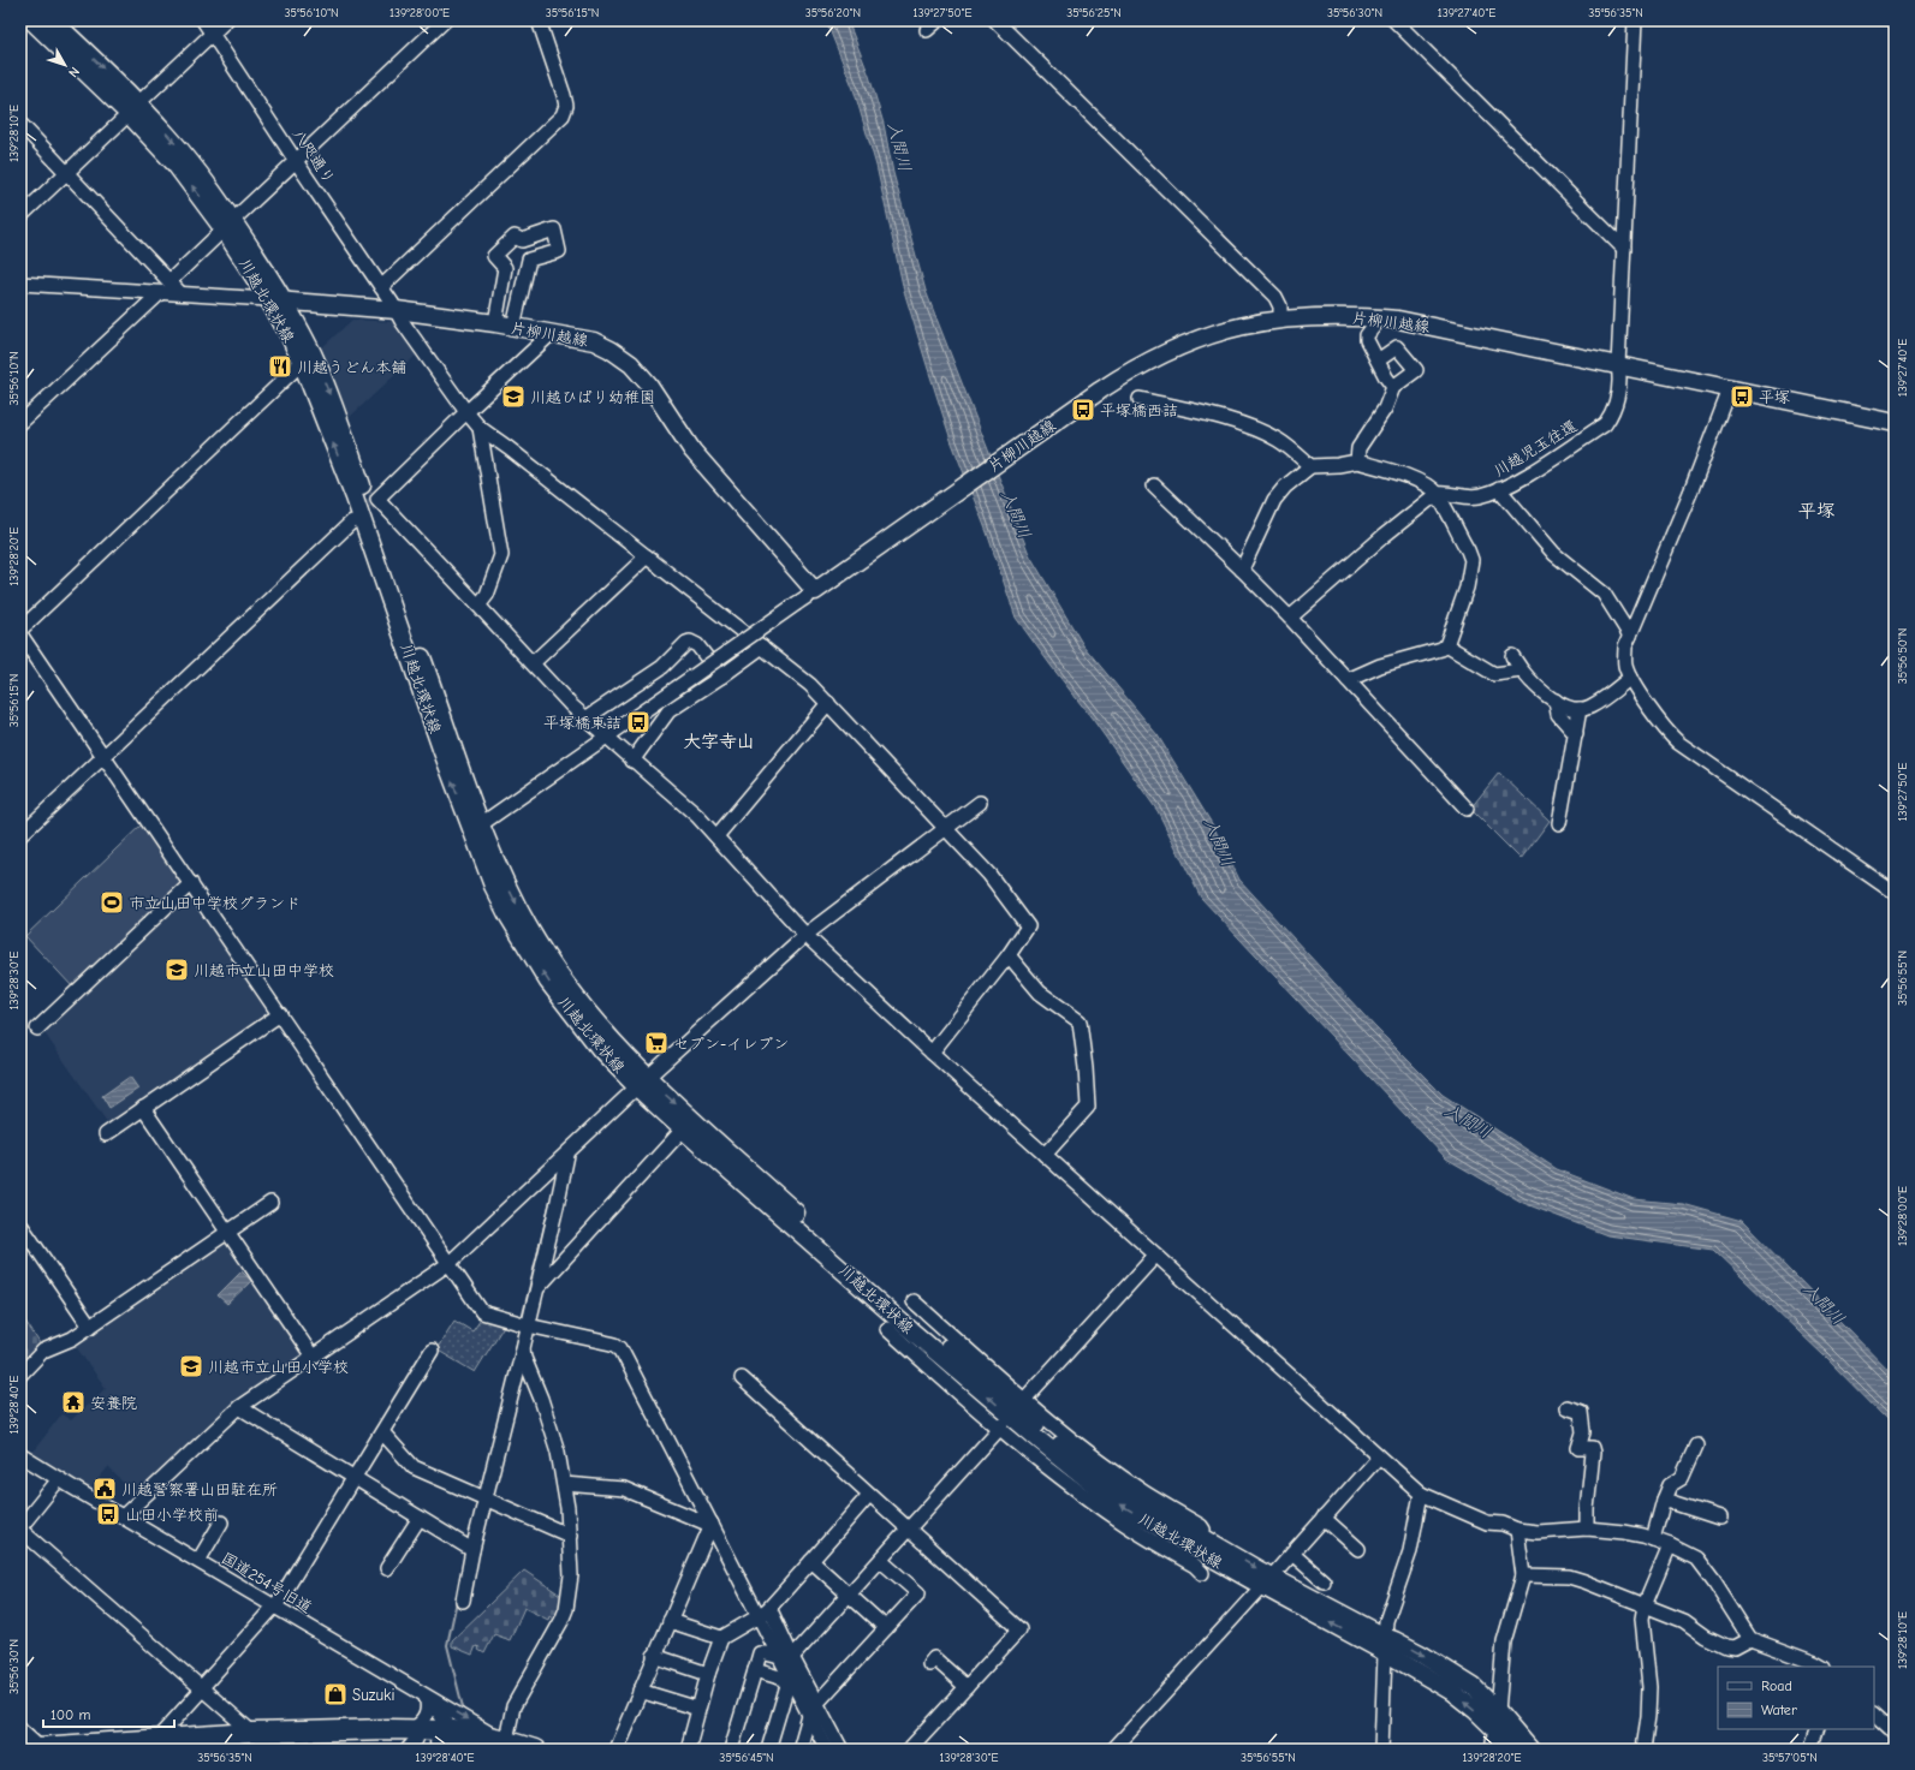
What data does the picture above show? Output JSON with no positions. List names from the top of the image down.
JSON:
{
  "streets": {
    "main road": ["川越北環状線", "片柳川越線"],
    "street": ["八咫通り", "川越児玉往還", "国道254号旧道"]
  },
  "crossings": [
    ["八咫通り", "片柳川越線"],
    ["川越北環状線", "片柳川越線"],
    ["片柳川越線", "川越児玉往還"]
  ],
  "districts": ["平塚", "大字寺山"],
  "water": ["入間川"],
  "places": {
    "restaurant": ["川越うどん本舗"],
    "school or university": ["川越ひばり幼稚園", "川越市立山田中学校", "川越市立山田小学校"],
    "bus stop": [
      "平塚",
      "平塚橋西詰",
      "平塚橋東詰",
      "山田小学校前"
    ],
    "sports": ["市立山田中学校グランド"],
    "supermarket": ["セブン-イレブン"],
    "temple": ["安養院"],
    "public building": ["川越警察署山田駐在所"],
    "shop": ["Suzuki"]
  },
  "legend": ["Road", "Water"],
  "scale_bar": "100 m",
  "north": "bottom right",
  "coordinates": [
    "35°56'10\"N",
    "139°28'00\"E",
    "35°56'15\"N",
    "35°56'20\"N",
    "139°27'50\"E",
    "35°56'25\"N",
    "35°56'30\"N",
    "139°27'40\"E",
    "35°56'35\"N",
    "139°28'10\"E",
    "139°28'20\"E",
    "35°56'50\"N",
    "35°56'55\"N",
    "139°28'30\"E",
    "139°28'40\"E",
    "35°56'45\"N",
    "35°57'05\"N"
  ]
}
